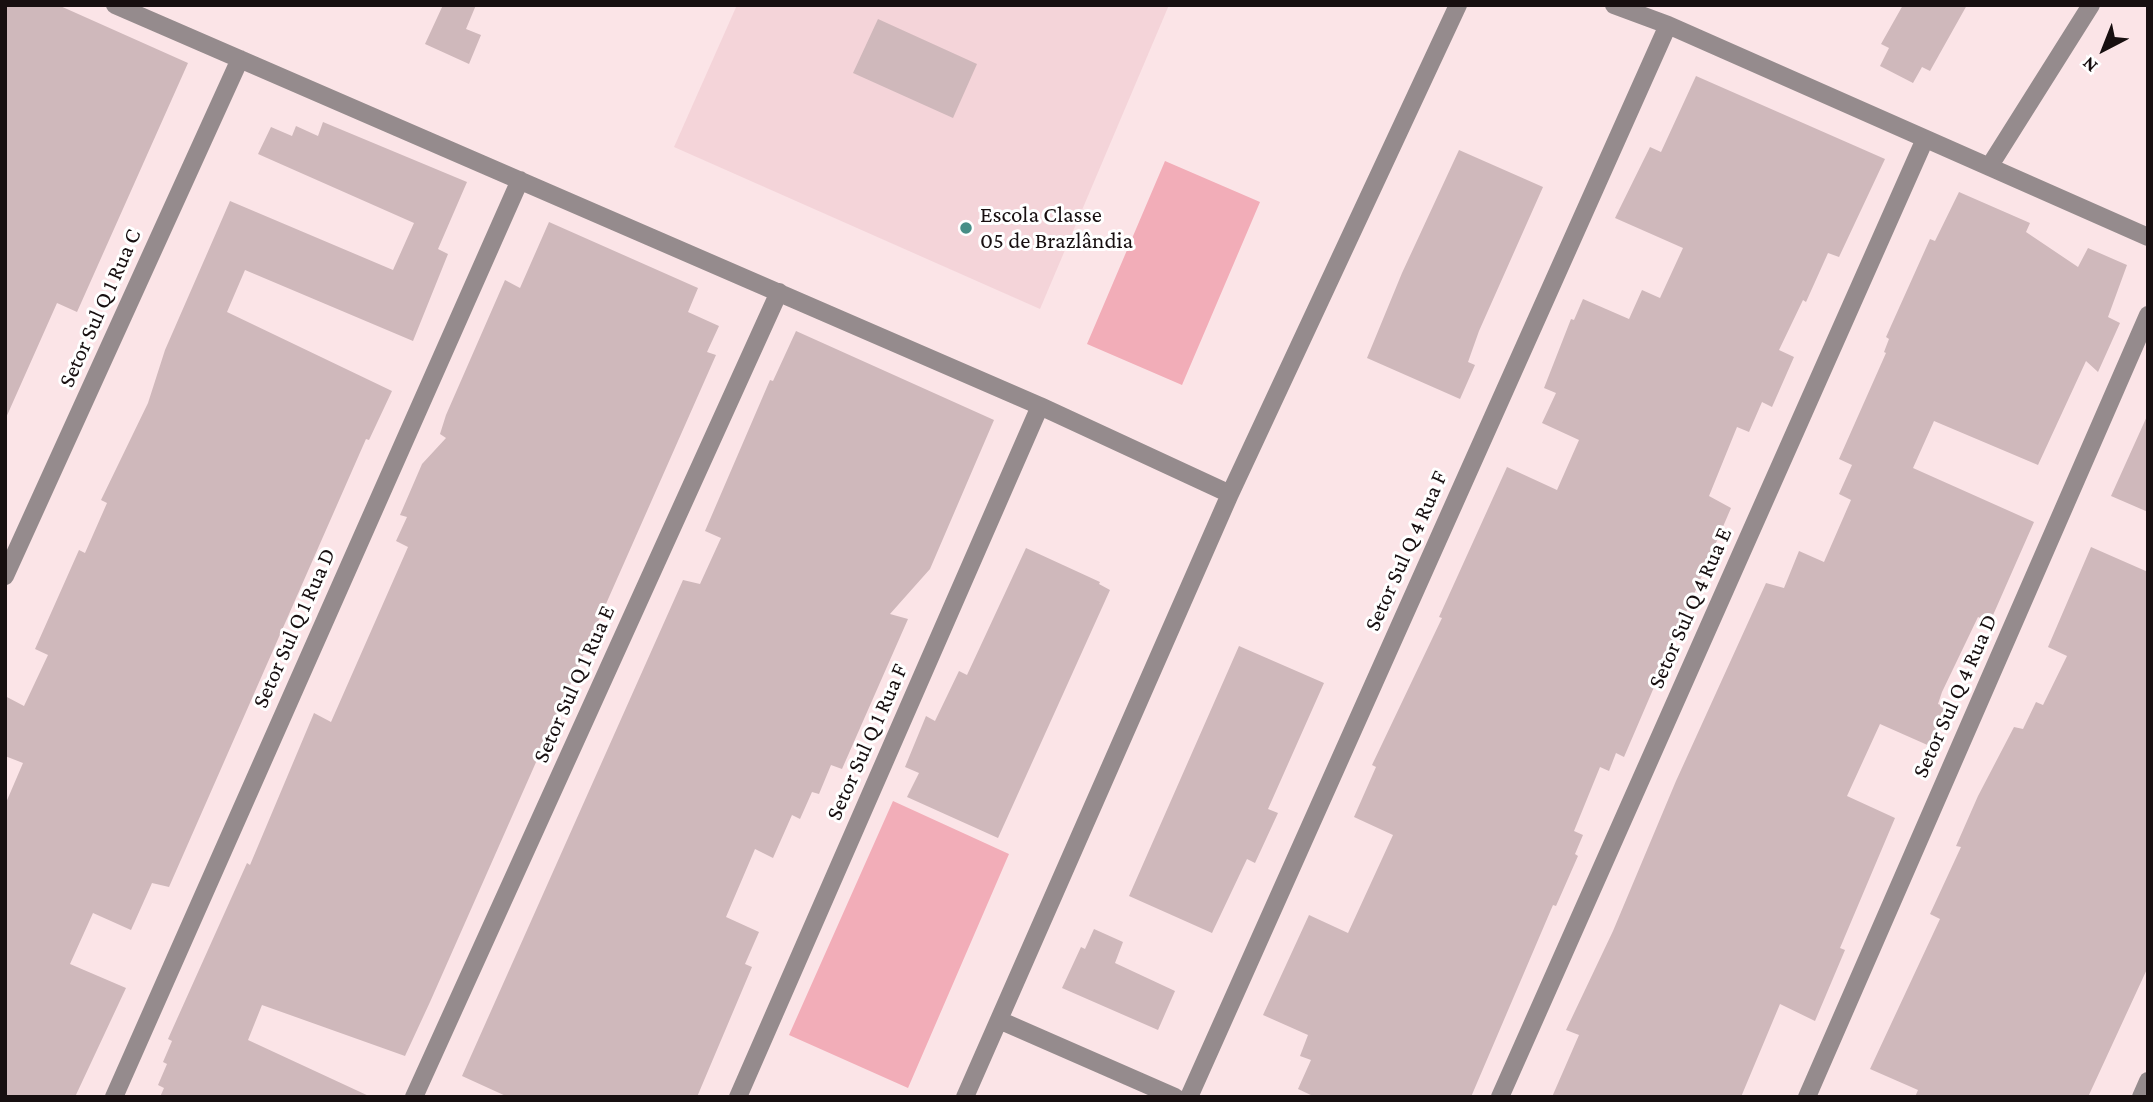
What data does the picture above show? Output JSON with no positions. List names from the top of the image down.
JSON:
{
  "streets": {
    "street": [
      "Setor Sul Q 1 Rua C",
      "Setor Sul Q 4 Rua F",
      "Setor Sul Q 4 Rua E",
      "Setor Sul Q 1 Rua D",
      "Setor Sul Q 1 Rua E",
      "Setor Sul Q 4 Rua D",
      "Setor Sul Q 1 Rua F"
    ]
  },
  "places": ["Escola Classe 05 de Brazlândia"],
  "north": "bottom left"
}
